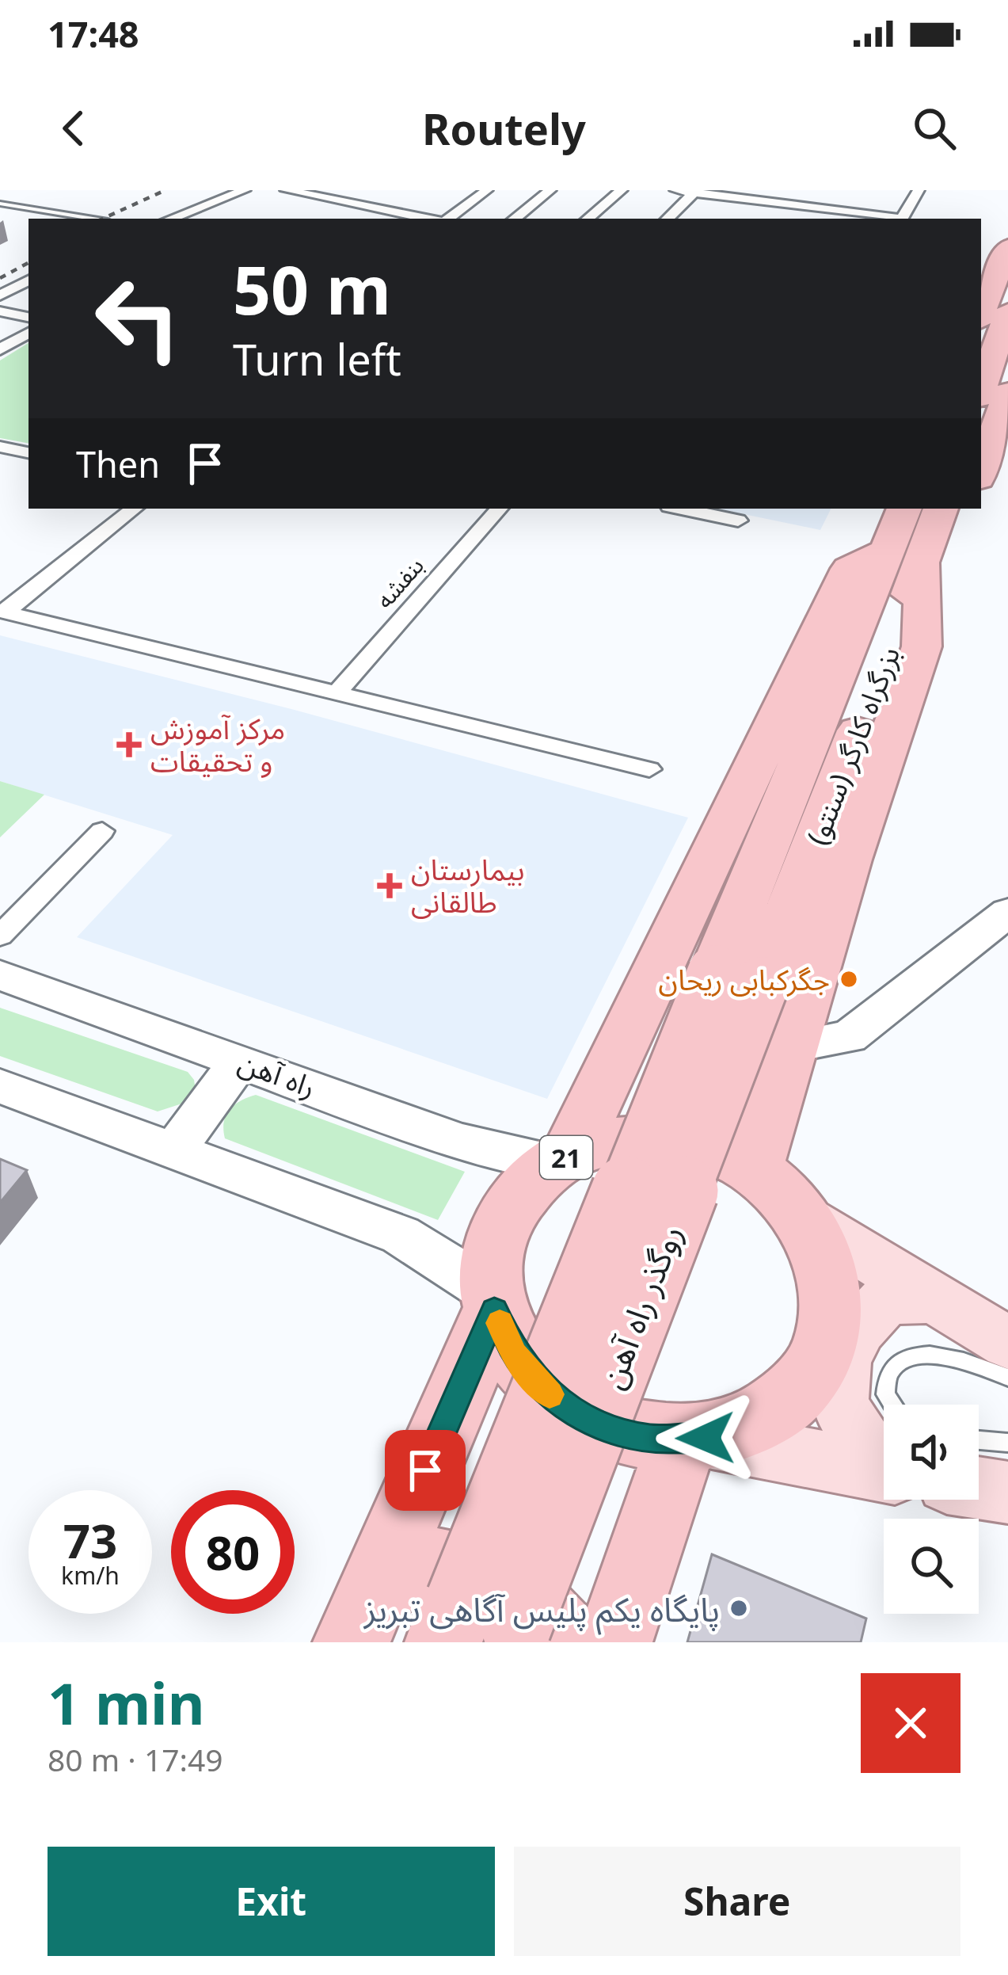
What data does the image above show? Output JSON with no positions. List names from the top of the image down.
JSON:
{
  "streets": {
    "highway": ["بزرگراه کارگر (سنتو)", "21", "روگذر راه آهن"],
    "street": ["بنفشه", "راه آهن"]
  },
  "crossings": [
    ["بزرگراه کارگر (سنتو)", "روگذر راه آهن"],
    ["راه آهن", "21"]
  ],
  "places": {
    "health": ["مرکز آموزش و تحقیقات", "بیمارستان طالقانی"],
    "other": ["جگرکبابی ریحان", "پایگاه یکم پلیس آگاهی تبریز"]
  },
  "page": {
    "status": "17:48",
    "header": "Routely",
    "turn": ["50 m", "Turn left"],
    "then": "Then",
    "speed": "73 km/h",
    "limit": "80",
    "heading": ["1 min", "80 m · 17:49"],
    "buttons": ["Exit", "Share"]
  }
}
